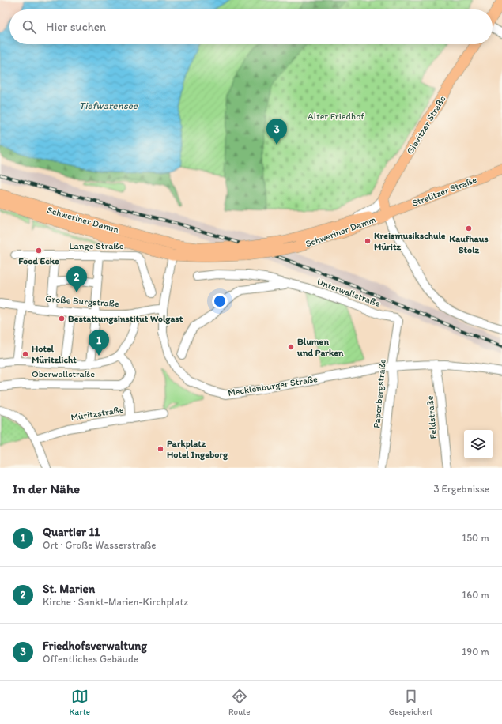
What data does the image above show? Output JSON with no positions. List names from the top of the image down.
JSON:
{
  "streets": {
    "main road": [
      "Gievitzer Straße",
      "Strelitzer Straße",
      "Schweriner Damm",
      "Mecklenburger Straße"
    ],
    "street": [
      "Lange Straße",
      "Unterwallstraße",
      "Große Burgstraße",
      "Oberwallstraße",
      "Papenbergstraße",
      "Müritzstraße",
      "Feldstraße"
    ]
  },
  "crossings": [
    ["Strelitzer Straße", "Schweriner Damm"],
    ["Schweriner Damm", "Mecklenburger Straße"],
    ["Unterwallstraße", "Papenbergstraße"],
    ["Große Burgstraße", "Mecklenburger Straße"],
    ["Mecklenburger Straße", "Papenbergstraße"],
    ["Mecklenburger Straße", "Feldstraße"]
  ],
  "water": ["Tiefwarensee"],
  "parks": ["Alter Friedhof"],
  "places": [
    "Kaufhaus Stolz",
    "Kreismusikschule Müritz",
    "Food Ecke",
    "Bestattungsinstitut Wolgast",
    "Blumen und Parken",
    "Hotel Müritzlicht",
    "Parkplatz Hotel Ingeborg"
  ],
  "page": {
    "search": "Hier suchen",
    "pins": ["3", "2", "1"],
    "heading": ["In der Nähe", "3 Ergebnisse"],
    "list": [
      {
        "mark": "1",
        "name": "Quartier 11",
        "note": "Ort · Große Wasserstraße",
        "value": "150 m"
      },
      {
        "mark": "2",
        "name": "St. Marien",
        "note": "Kirche · Sankt-Marien-Kirchplatz",
        "value": "160 m"
      },
      {
        "mark": "3",
        "name": "Friedhofsverwaltung",
        "note": "Öffentliches Gebäude",
        "value": "190 m"
      }
    ],
    "nav": ["Karte", "Route", "Gespeichert"]
  }
}
